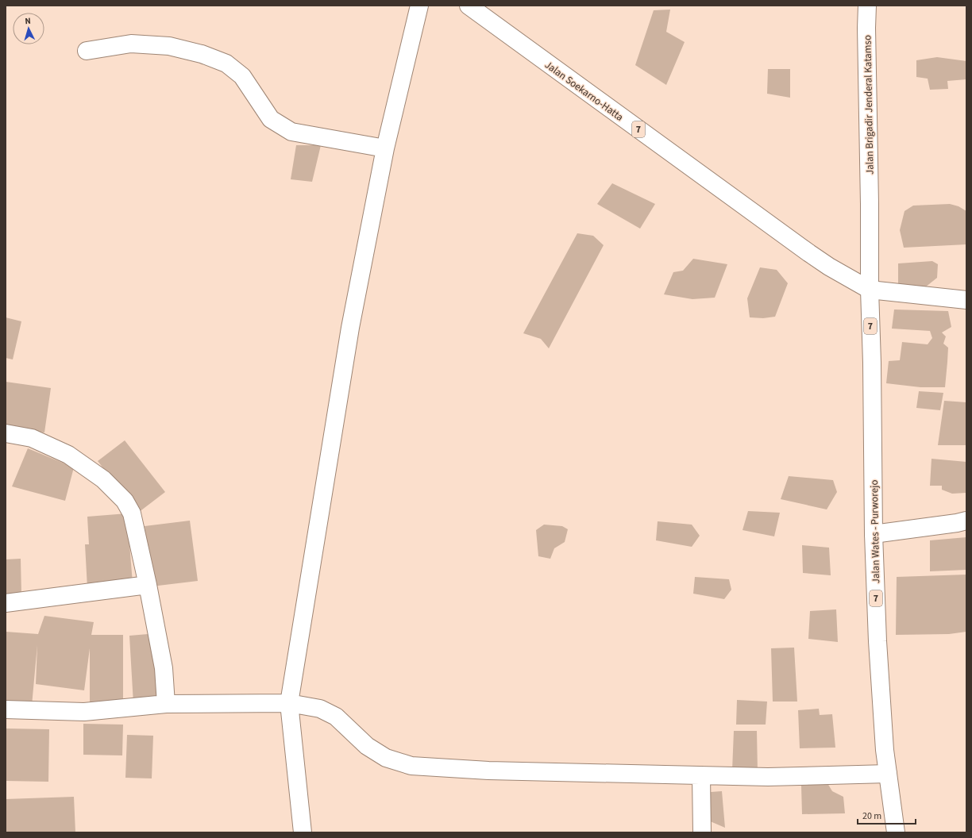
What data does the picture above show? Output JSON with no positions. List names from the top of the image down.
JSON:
{
  "streets": {
    "main road": [
      "Jalan Soekarno-Hatta",
      "Jalan Brigadir Jenderal Katamso",
      "7",
      "Jalan Wates - Purworejo"
    ]
  },
  "crossings": [
    ["Jalan Soekarno-Hatta", "Jalan Brigadir Jenderal Katamso"],
    ["Jalan Soekarno-Hatta", "Jalan Wates - Purworejo"],
    ["Jalan Brigadir Jenderal Katamso", "Jalan Wates - Purworejo"]
  ],
  "scale_bar": "20 m",
  "north": "top"
}
